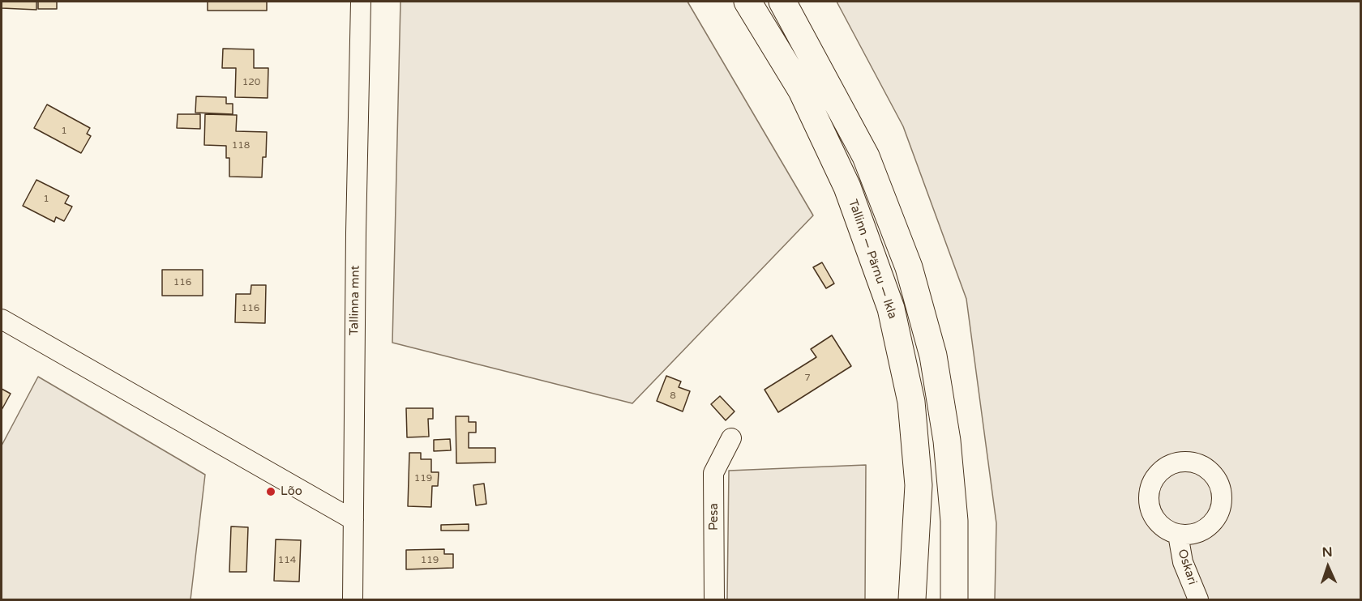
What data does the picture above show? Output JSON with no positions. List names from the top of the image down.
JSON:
{
  "streets": {
    "highway": ["Tallinn — Pärnu — Ikla"],
    "street": ["Tallinna mnt", "Pesa", "Oskari"]
  },
  "places": ["Lõo"],
  "house_numbers": [
    "120",
    "1",
    "118",
    "1",
    "116",
    "116",
    "7",
    "8",
    "119",
    "114",
    "119"
  ],
  "north": "top"
}
